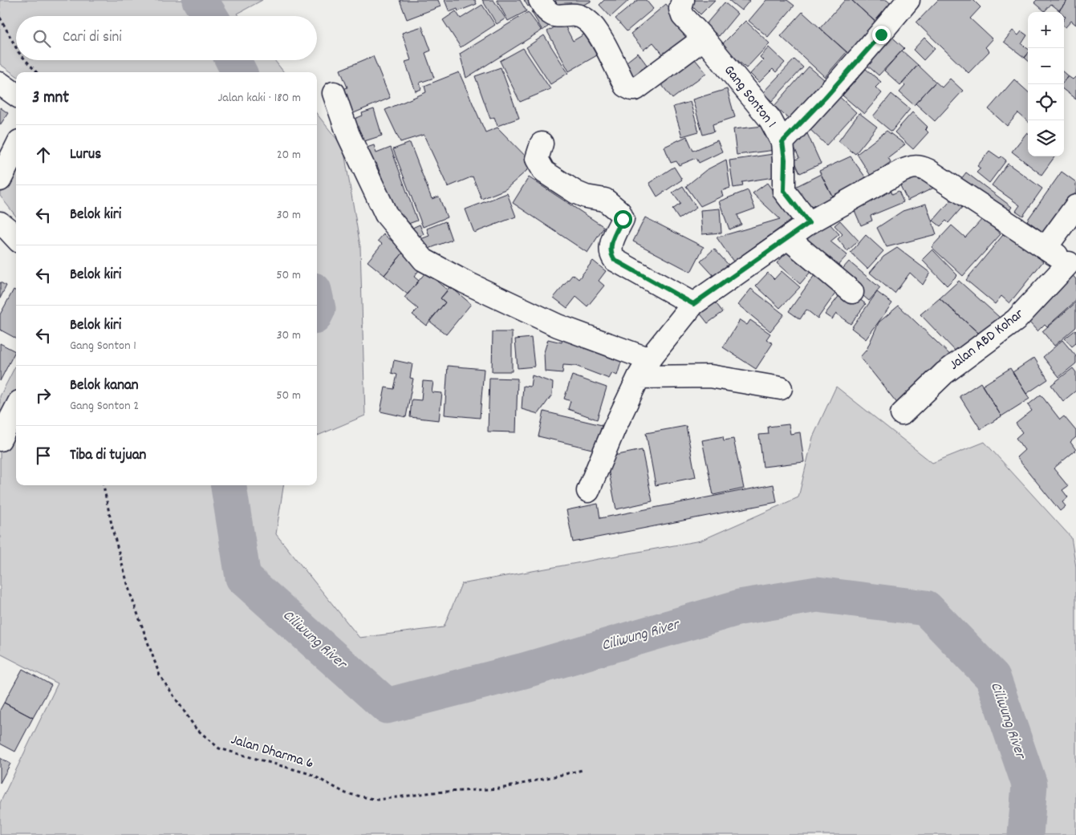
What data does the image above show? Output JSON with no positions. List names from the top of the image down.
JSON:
{
  "streets": {
    "street": ["Gang Sonton 1", "Jalan ABD Kohar"],
    "path": ["Jalan Dharma 6"]
  },
  "water": ["Ciliwung River"],
  "page": {
    "map_buttons": ["+", "−"],
    "search": "Cari di sini",
    "heading": ["3 mnt", "Jalan kaki · 180 m"],
    "list": [
      ["Lurus", "20 m"],
      ["Belok kiri", "30 m"],
      ["Belok kiri", "50 m"],
      ["Belok kiri", "Gang Sonton 1", "30 m"],
      ["Belok kanan", "Gang Sonton 2", "50 m"],
      "Tiba di tujuan"
    ]
  }
}
